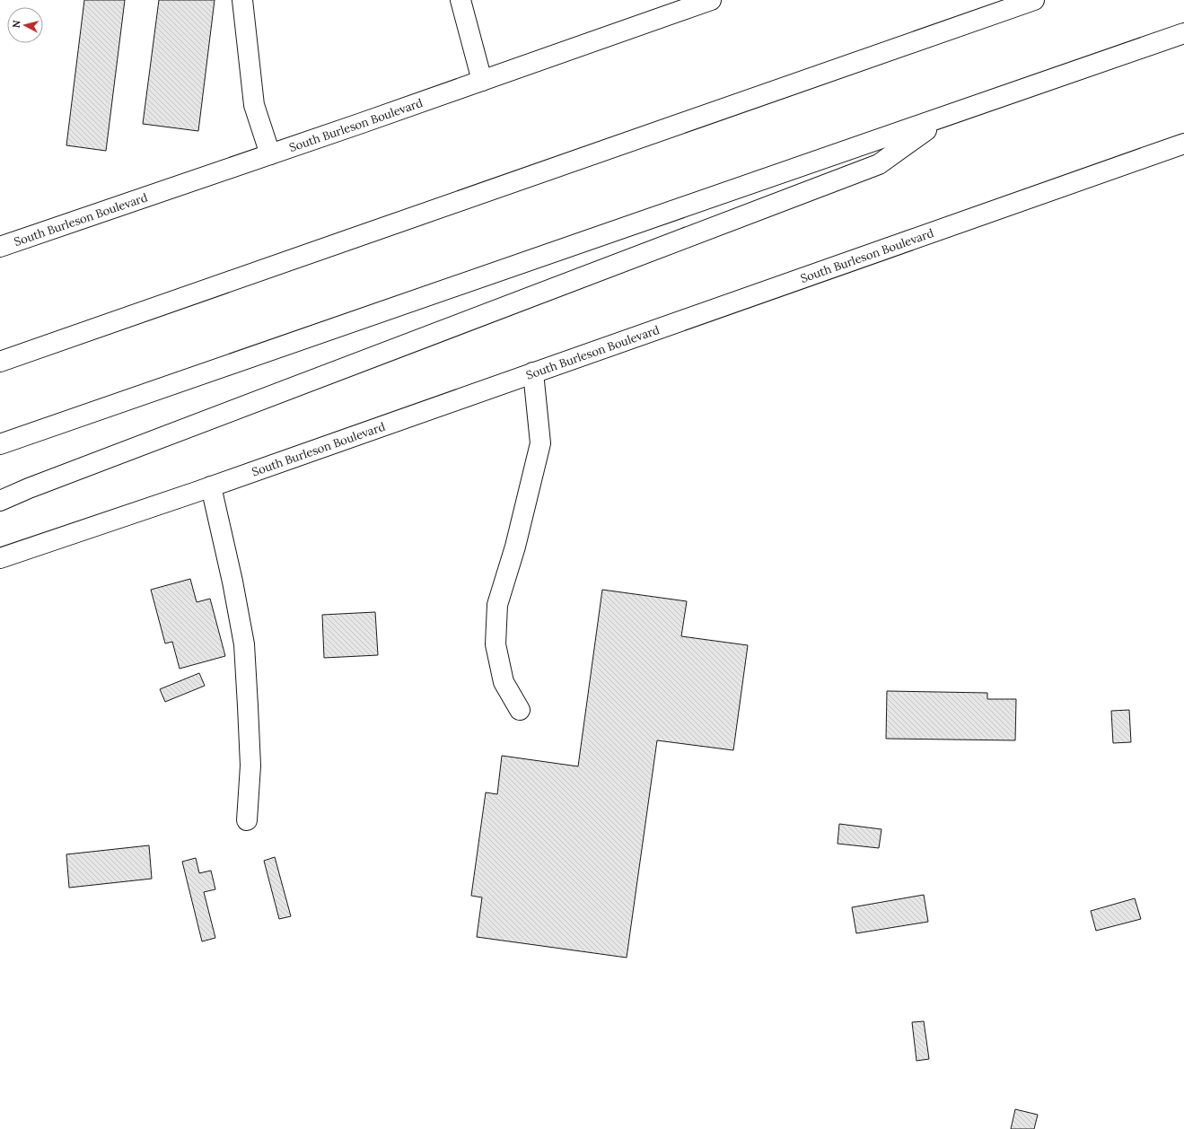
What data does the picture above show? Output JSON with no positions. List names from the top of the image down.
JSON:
{
  "streets": {
    "main road": ["South Burleson Boulevard"]
  },
  "north": "left"
}
